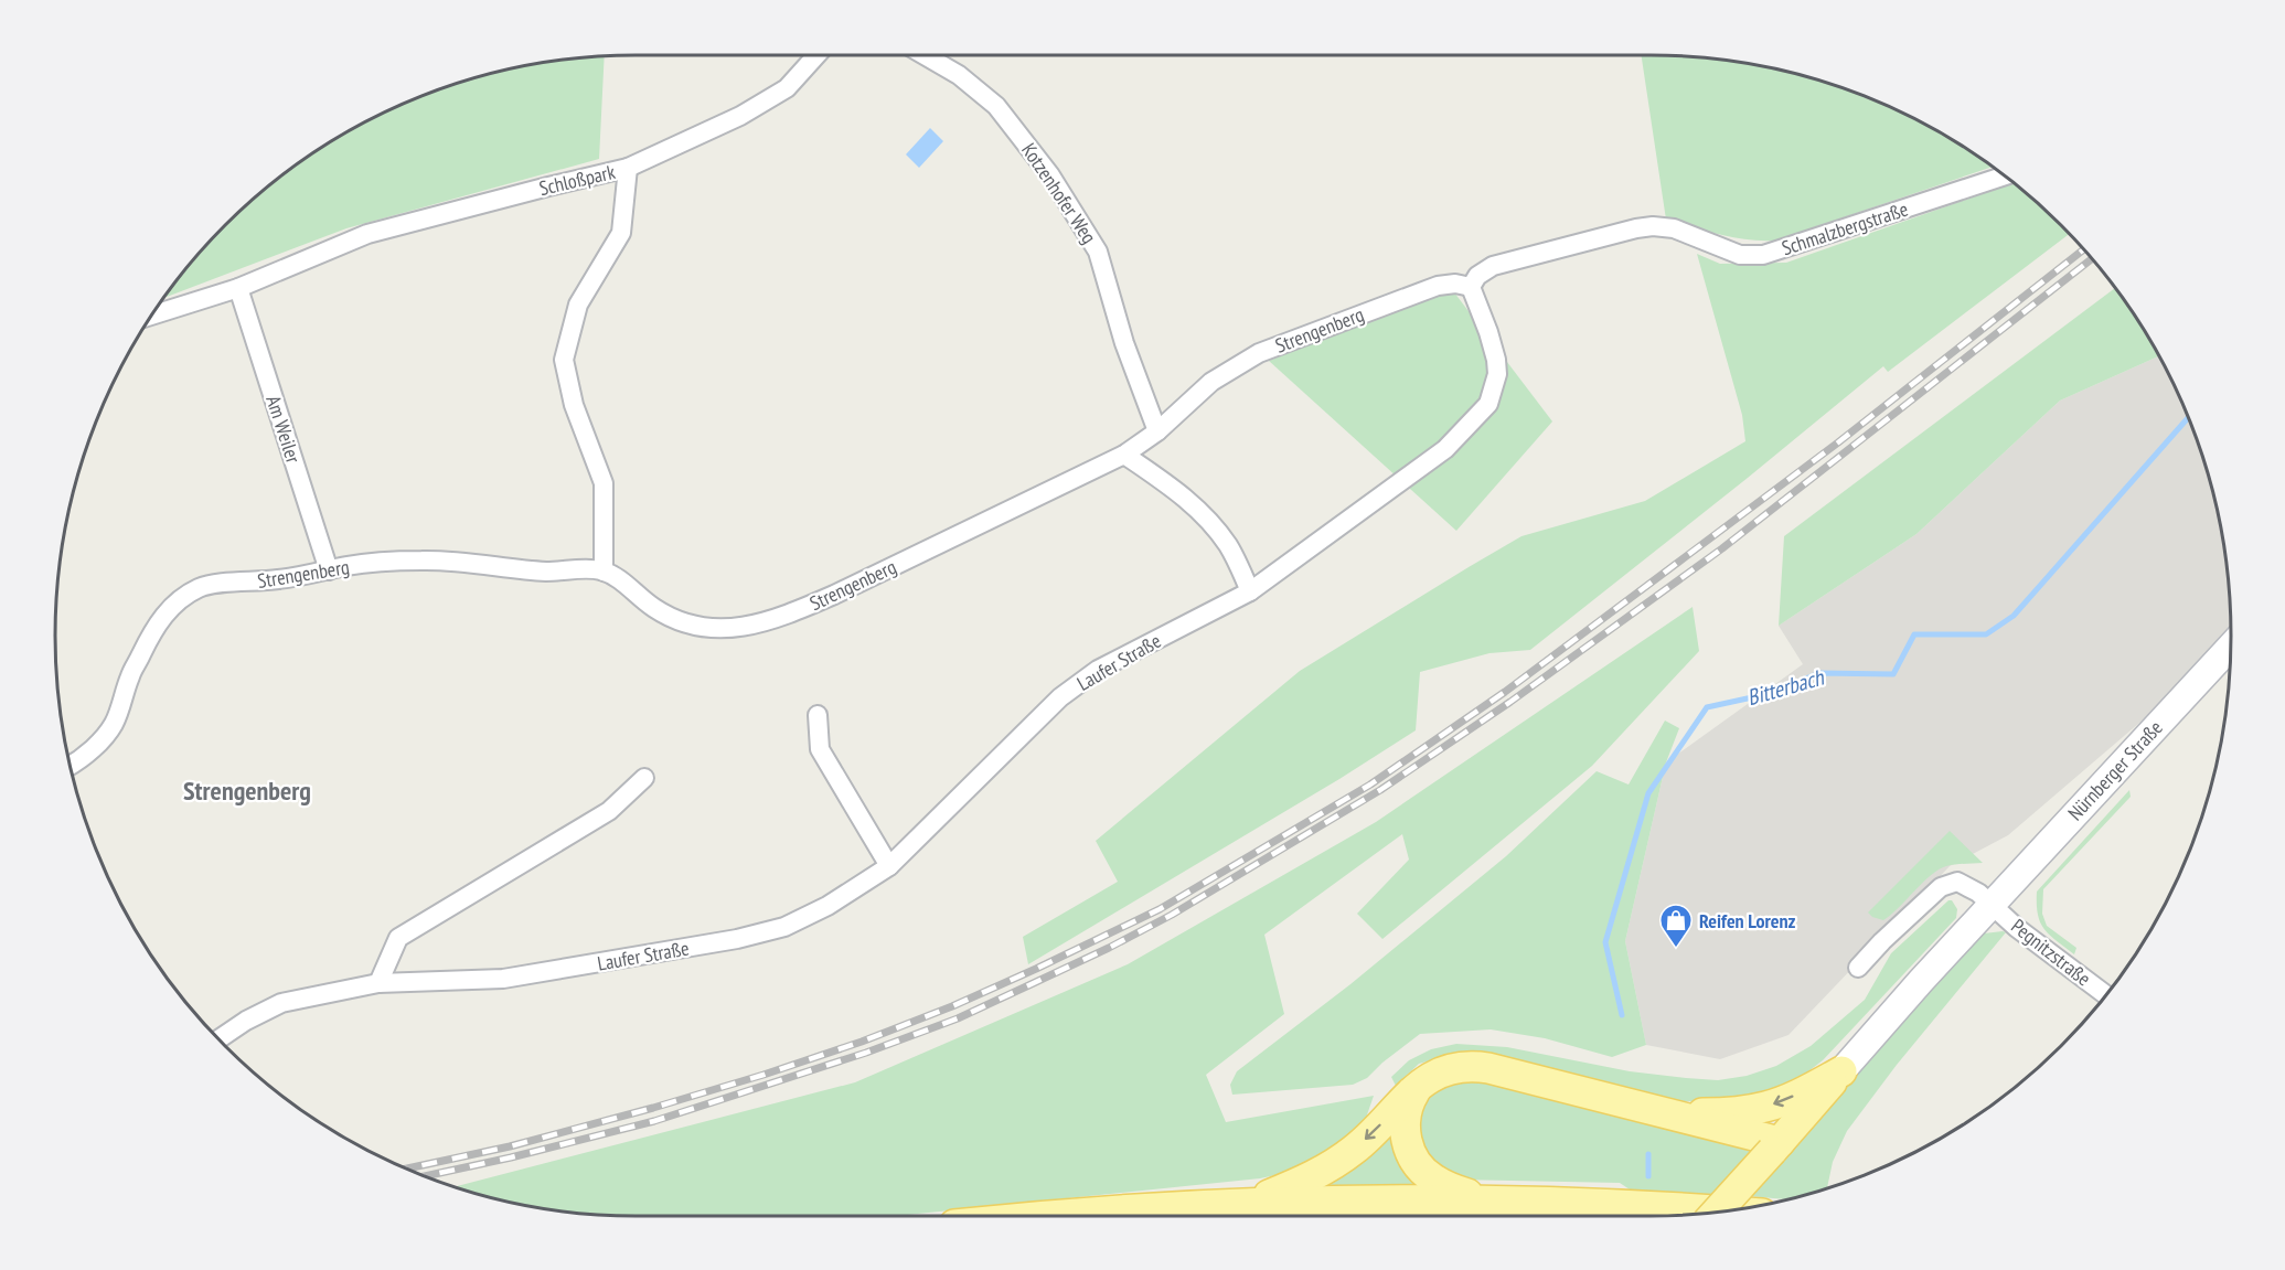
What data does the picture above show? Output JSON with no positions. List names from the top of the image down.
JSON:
{
  "streets": {
    "main road": ["Nürnberger Straße"],
    "street": [
      "Schloßpark",
      "Kotzenhofer Weg",
      "Schmalzbergstraße",
      "Strengenberg",
      "Am Weiler",
      "Laufer Straße",
      "Pegnitzstraße"
    ]
  },
  "crossings": [
    ["Schloßpark", "Strengenberg"],
    ["Schloßpark", "Am Weiler"],
    ["Kotzenhofer Weg", "Strengenberg"],
    ["Schmalzbergstraße", "Strengenberg"],
    ["Schmalzbergstraße", "Laufer Straße"],
    ["Strengenberg", "Am Weiler"],
    ["Strengenberg", "Laufer Straße"],
    ["Nürnberger Straße", "Pegnitzstraße"]
  ],
  "districts": ["Strengenberg"],
  "water": ["Bitterbach"],
  "places": {
    "shop": ["Reifen Lorenz"]
  }
}
